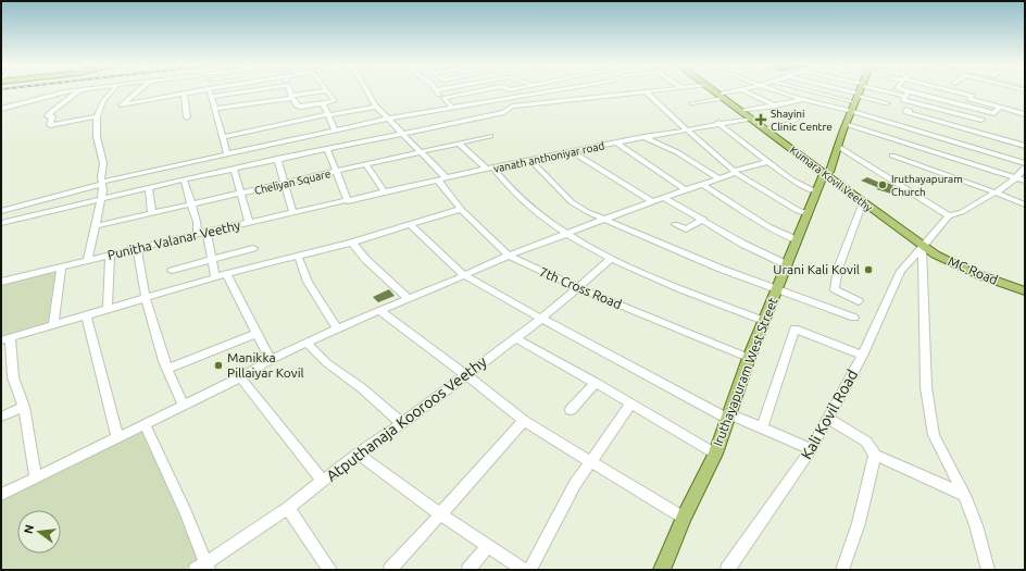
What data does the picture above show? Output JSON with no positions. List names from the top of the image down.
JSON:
{
  "streets": {
    "main road": ["Kumara Kovil Veethy", "MC Road", "Iruthayapuram West Street"],
    "street": [
      "vanath anthoniyar road",
      "Cheliyan Square",
      "Punitha Valanar Veethy",
      "7th Cross Road",
      "Kali Kovil Road",
      "Atputhanaja Kooroos Veethy"
    ]
  },
  "crossings": [
    ["vanath anthoniyar road", "Kumara Kovil Veethy"],
    ["vanath anthoniyar road", "Punitha Valanar Veethy"],
    ["vanath anthoniyar road", "7th Cross Road"],
    ["Kumara Kovil Veethy", "MC Road"],
    ["Kumara Kovil Veethy", "Iruthayapuram West Street"],
    ["Kumara Kovil Veethy", "Kali Kovil Road"],
    ["MC Road", "Kali Kovil Road"],
    ["7th Cross Road", "Iruthayapuram West Street"],
    ["7th Cross Road", "Atputhanaja Kooroos Veethy"]
  ],
  "places": {
    "health": ["Shayini Clinic Centre"],
    "other": ["Iruthayapuram Church", "Urani Kali Kovil", "Manikka Pillaiyar Kovil"]
  },
  "north": "left"
}
